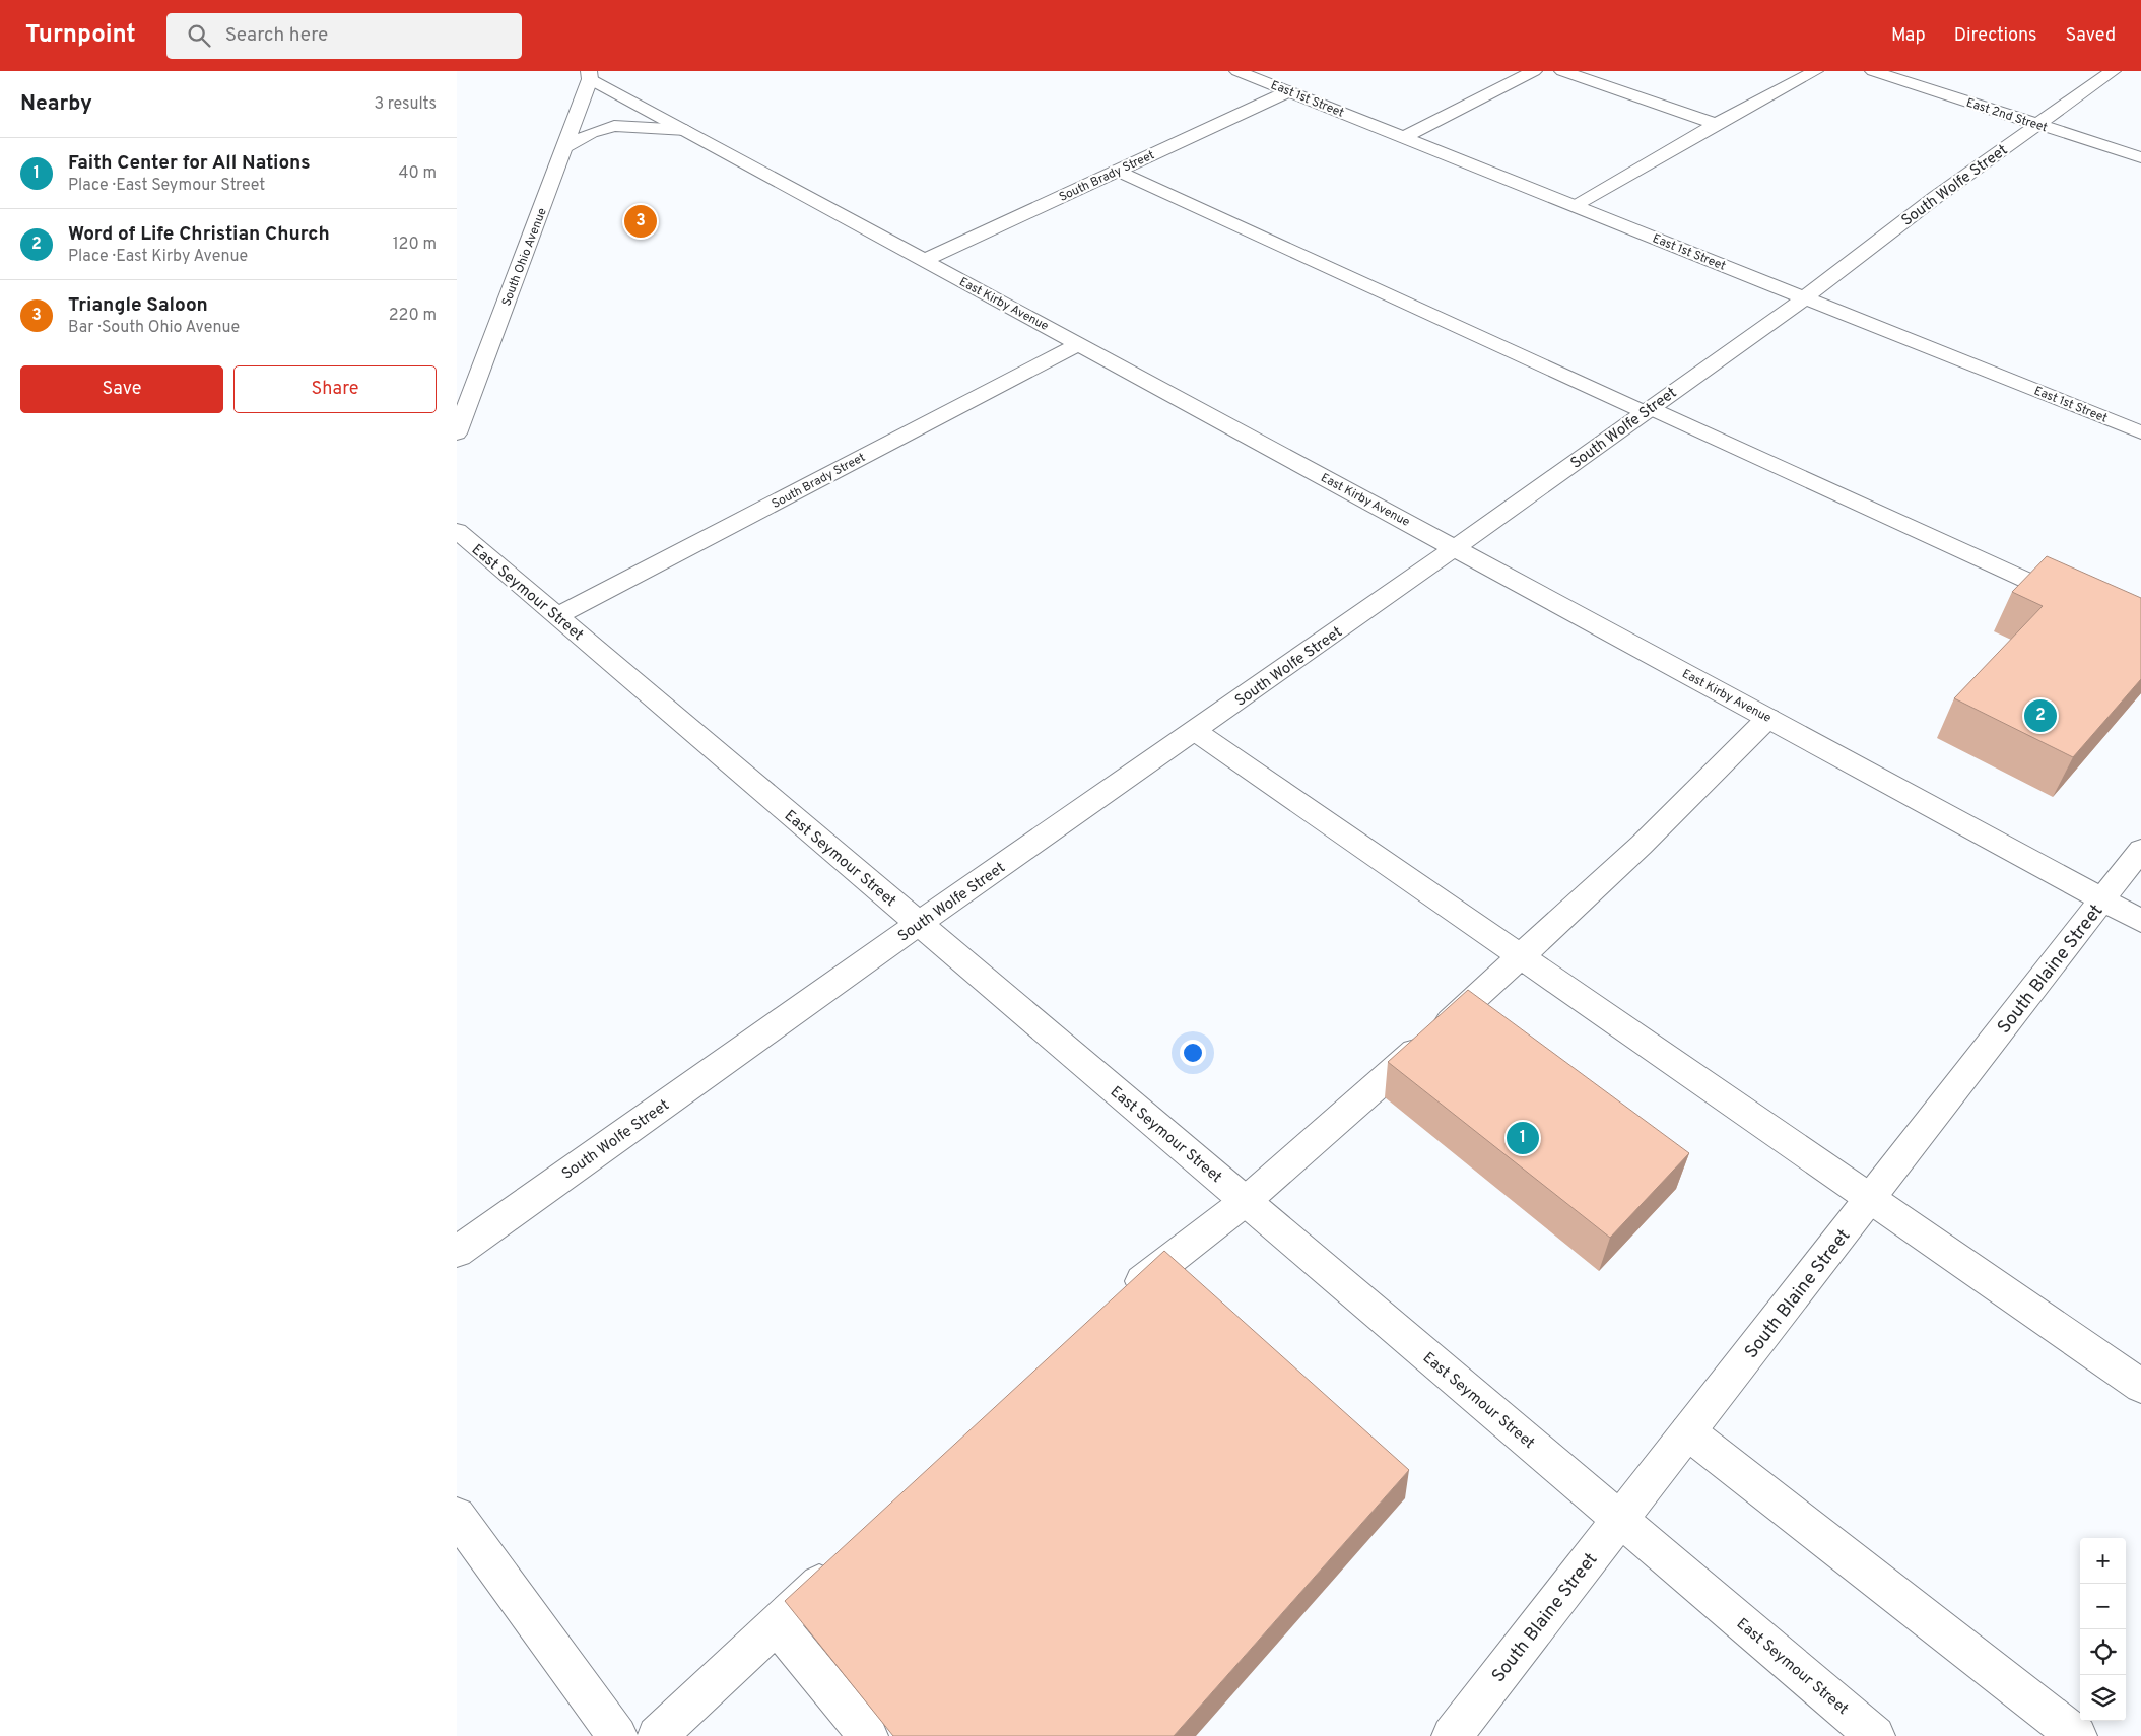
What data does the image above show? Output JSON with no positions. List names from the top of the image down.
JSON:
{
  "streets": {
    "street": [
      "East 1st Street",
      "East 2nd Street",
      "South Brady Street",
      "South Wolfe Street",
      "South Ohio Avenue",
      "East Kirby Avenue",
      "East Seymour Street",
      "South Blaine Street"
    ]
  },
  "crossings": [
    ["East 1st Street", "South Brady Street"],
    ["East 1st Street", "South Wolfe Street"],
    ["East 2nd Street", "South Wolfe Street"],
    ["South Brady Street", "East Kirby Avenue"],
    ["South Brady Street", "East Seymour Street"],
    ["South Wolfe Street", "East Kirby Avenue"],
    ["South Wolfe Street", "East Seymour Street"],
    ["South Ohio Avenue", "East Kirby Avenue"],
    ["East Kirby Avenue", "South Blaine Street"],
    ["East Seymour Street", "South Blaine Street"]
  ],
  "page": {
    "header": "Turnpoint",
    "search": "Search here",
    "nav": ["Map", "Directions", "Saved"],
    "heading": ["Nearby", "3 results"],
    "list": [
      {
        "mark": "1",
        "name": "Faith Center for All Nations",
        "note": "Place · East Seymour Street",
        "value": "40 m"
      },
      {
        "mark": "2",
        "name": "Word of Life Christian Church",
        "note": "Place · East Kirby Avenue",
        "value": "120 m"
      },
      {
        "mark": "3",
        "name": "Triangle Saloon",
        "note": "Bar · South Ohio Avenue",
        "value": "220 m"
      }
    ],
    "pins": ["3", "2", "1"],
    "buttons": ["Save", "Share"],
    "map_buttons": ["+", "−"]
  }
}
